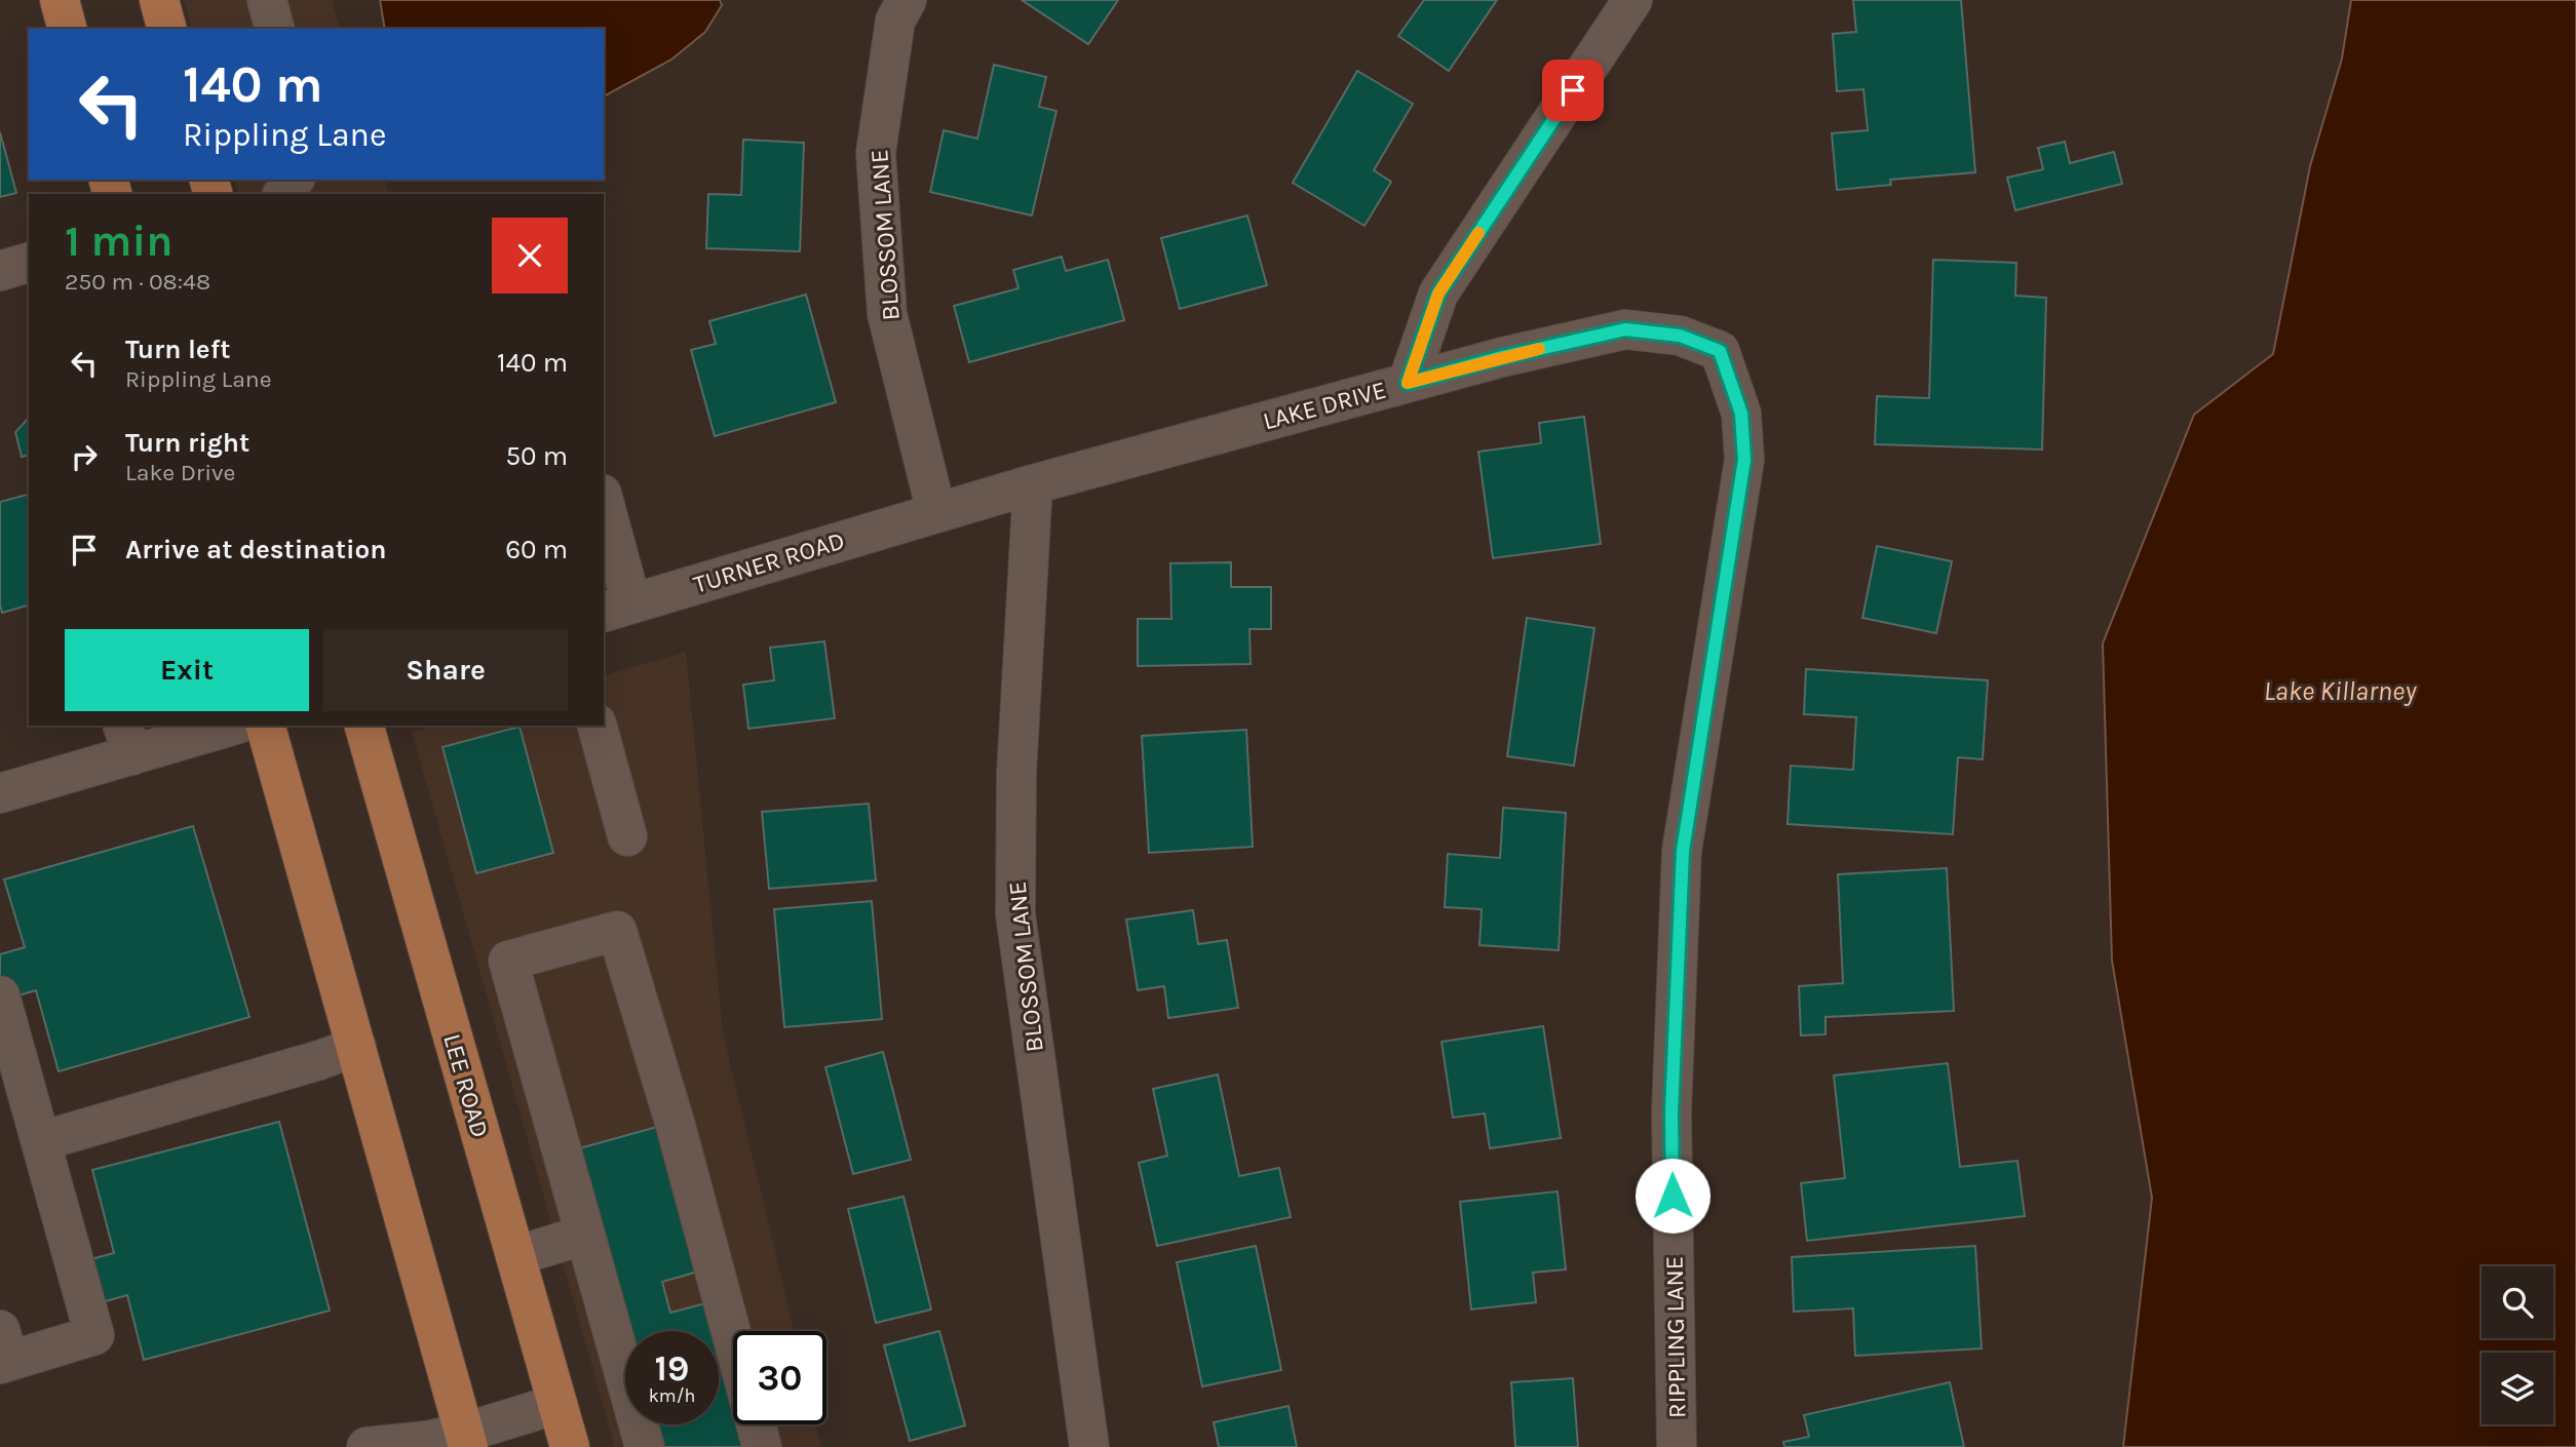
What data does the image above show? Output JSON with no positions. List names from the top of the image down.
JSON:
{
  "streets": {
    "main road": ["LEE ROAD"],
    "street": [
      "BLOSSOM LANE",
      "LAKE DRIVE",
      "TURNER ROAD",
      "RIPPLING LANE"
    ]
  },
  "crossings": [
    ["BLOSSOM LANE", "LAKE DRIVE"],
    ["BLOSSOM LANE", "TURNER ROAD"],
    ["LAKE DRIVE", "TURNER ROAD"],
    ["LAKE DRIVE", "RIPPLING LANE"]
  ],
  "water": ["Lake Killarney"],
  "page": {
    "turn": ["140 m", "Rippling Lane"],
    "heading": ["1 min", "250 m · 08:48"],
    "list": [
      {
        "name": "Turn left",
        "note": "Rippling Lane",
        "value": "140 m"
      },
      {
        "name": "Turn right",
        "note": "Lake Drive",
        "value": "50 m"
      },
      {
        "name": "Arrive at destination",
        "value": "60 m"
      }
    ],
    "buttons": ["Exit", "Share"],
    "speed": "19 km/h",
    "limit": "30"
  }
}
